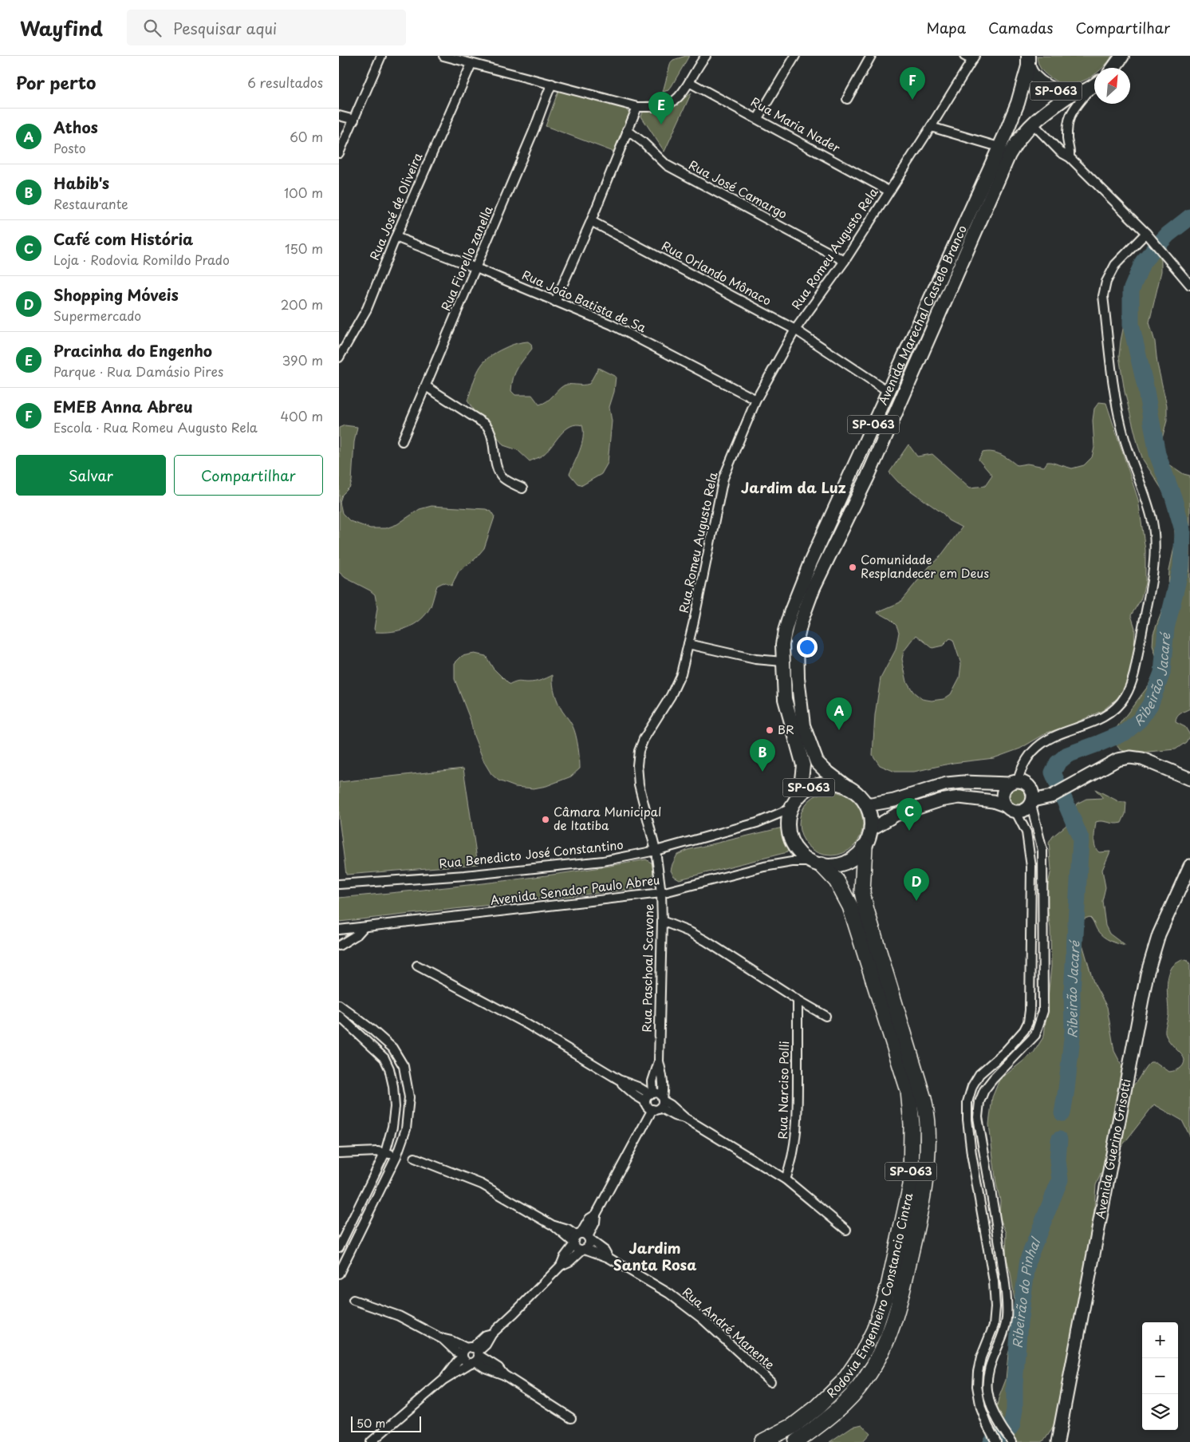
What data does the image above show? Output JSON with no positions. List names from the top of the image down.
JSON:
{
  "streets": {
    "highway": ["SP-063", "Rodovia Engenheiro Constancio Cintra"],
    "main road": ["Avenida Marechal Castelo Branco", "Avenida Guerino Grisotti"],
    "street": [
      "Rua Maria Nader",
      "Rua José Camargo",
      "Rua José de Oliveira",
      "Rua Romeu Augusto Rela",
      "Rua Fiorello zanella",
      "Rua Orlando Mônaco",
      "Rua João Batista de Sa",
      "Rua Benedicto José Constantino",
      "Avenida Senador Paulo Abreu",
      "Rua Paschoal Scavone",
      "Rua Narciso Polli",
      "Rua André Manente"
    ]
  },
  "crossings": [
    ["SP-063", "Avenida Marechal Castelo Branco"],
    ["SP-063", "Rua Benedicto José Constantino"],
    ["SP-063", "Avenida Senador Paulo Abreu"],
    ["SP-063", "Rodovia Engenheiro Constancio Cintra"],
    ["Rua Maria Nader", "Rua Romeu Augusto Rela"],
    ["Rua José Camargo", "Rua Romeu Augusto Rela"],
    ["Rua José de Oliveira", "Rua João Batista de Sa"],
    ["Rua Romeu Augusto Rela", "Rua Orlando Mônaco"],
    ["Rua Romeu Augusto Rela", "Rua João Batista de Sa"],
    ["Rua Romeu Augusto Rela", "Rua Benedicto José Constantino"],
    ["Rua Romeu Augusto Rela", "Rua Paschoal Scavone"],
    ["Rua Fiorello zanella", "Rua João Batista de Sa"],
    ["Rua Orlando Mônaco", "Avenida Marechal Castelo Branco"],
    ["Avenida Marechal Castelo Branco", "Rua Benedicto José Constantino"],
    ["Avenida Marechal Castelo Branco", "Avenida Senador Paulo Abreu"],
    ["Avenida Marechal Castelo Branco", "Rodovia Engenheiro Constancio Cintra"],
    ["Rua Benedicto José Constantino", "Avenida Senador Paulo Abreu"],
    ["Rua Benedicto José Constantino", "Rua Paschoal Scavone"],
    ["Rua Benedicto José Constantino", "Rodovia Engenheiro Constancio Cintra"],
    ["Avenida Senador Paulo Abreu", "Rua Paschoal Scavone"],
    ["Avenida Senador Paulo Abreu", "Rodovia Engenheiro Constancio Cintra"],
    ["Rua Paschoal Scavone", "Rua André Manente"]
  ],
  "districts": ["Jardim da Luz", "Jardim Santa Rosa"],
  "water": ["Ribeirão Jacaré", "Ribeirão do Pinhal"],
  "places": ["Comunidade Resplandecer em Deus", "BR", "Câmara Municipal de Itatiba"],
  "scale_bar": "50 m",
  "north": "top right",
  "page": {
    "header": "Wayfind",
    "search": "Pesquisar aqui",
    "nav": ["Mapa", "Camadas", "Compartilhar"],
    "heading": ["Por perto", "6 resultados"],
    "pins": [
      "F",
      "E",
      "A",
      "B",
      "C",
      "D"
    ],
    "list": [
      {
        "mark": "A",
        "name": "Athos",
        "note": "Posto",
        "value": "60 m"
      },
      {
        "mark": "B",
        "name": "Habib's",
        "note": "Restaurante",
        "value": "100 m"
      },
      {
        "mark": "C",
        "name": "Café com História",
        "note": "Loja · Rodovia Romildo Prado",
        "value": "150 m"
      },
      {
        "mark": "D",
        "name": "Shopping Móveis",
        "note": "Supermercado",
        "value": "200 m"
      },
      {
        "mark": "E",
        "name": "Pracinha do Engenho",
        "note": "Parque · Rua Damásio Pires",
        "value": "390 m"
      },
      {
        "mark": "F",
        "name": "EMEB Anna Abreu",
        "note": "Escola · Rua Romeu Augusto Rela",
        "value": "400 m"
      }
    ],
    "buttons": ["Salvar", "Compartilhar"],
    "map_buttons": ["+", "−"],
    "scale": "50 m"
  }
}
